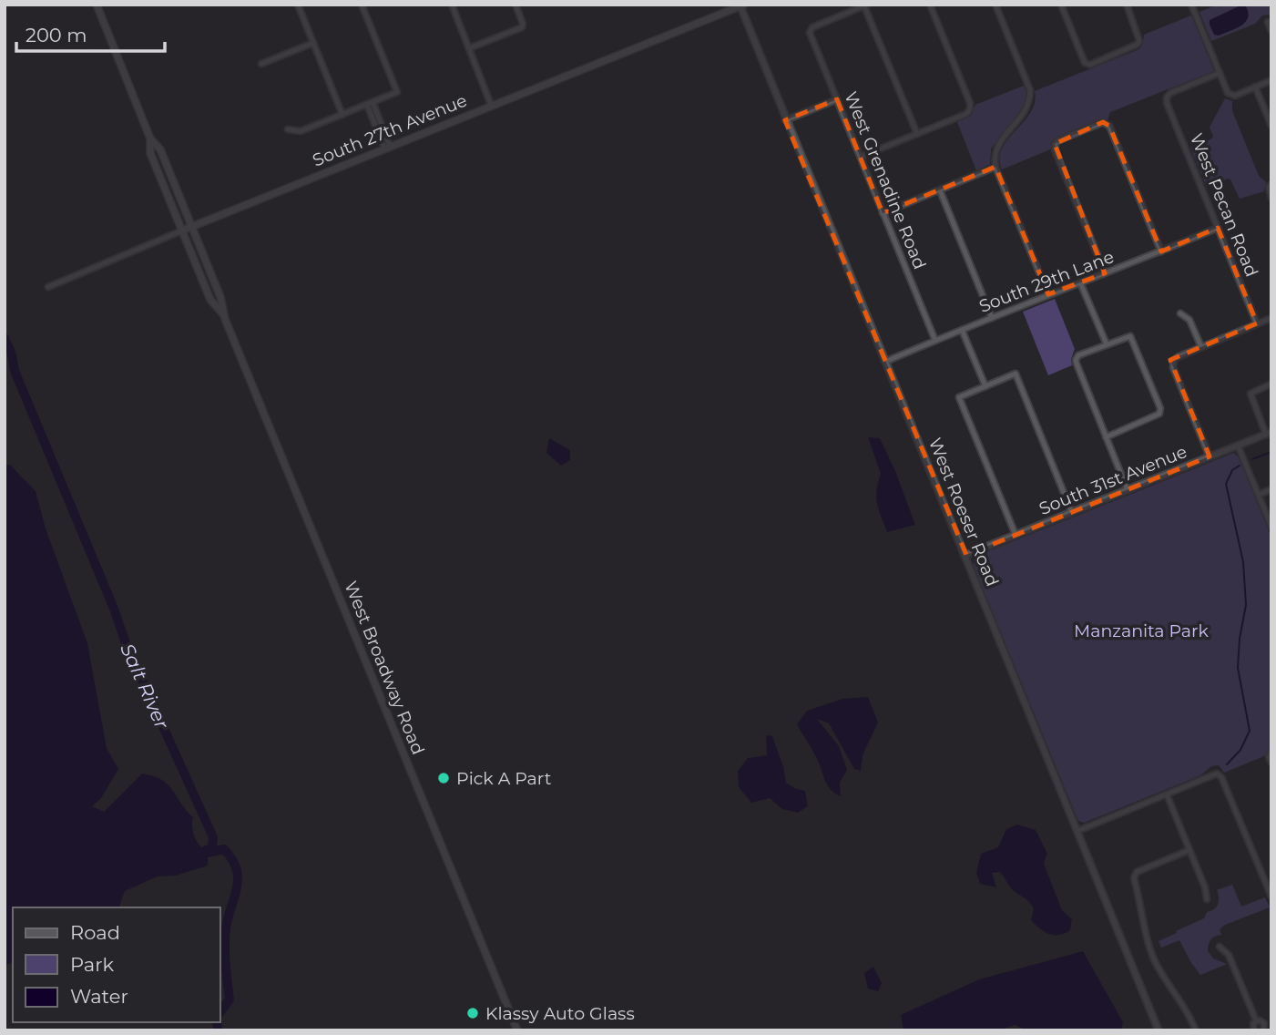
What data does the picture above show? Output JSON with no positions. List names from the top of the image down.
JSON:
{
  "streets": {
    "main road": ["South 27th Avenue", "West Broadway Road"],
    "street": [
      "West Grenadine Road",
      "West Pecan Road",
      "South 29th Lane",
      "South 31st Avenue",
      "West Roeser Road"
    ]
  },
  "crossings": [
    ["South 27th Avenue", "West Roeser Road"],
    ["South 27th Avenue", "West Broadway Road"],
    ["West Grenadine Road", "South 29th Lane"],
    ["West Pecan Road", "South 29th Lane"],
    ["South 29th Lane", "West Roeser Road"],
    ["South 31st Avenue", "West Roeser Road"]
  ],
  "water": ["Salt River"],
  "parks": ["Manzanita Park"],
  "places": ["Pick A Part", "Klassy Auto Glass"],
  "legend": ["Road", "Park", "Water"],
  "scale_bar": "200 m"
}
